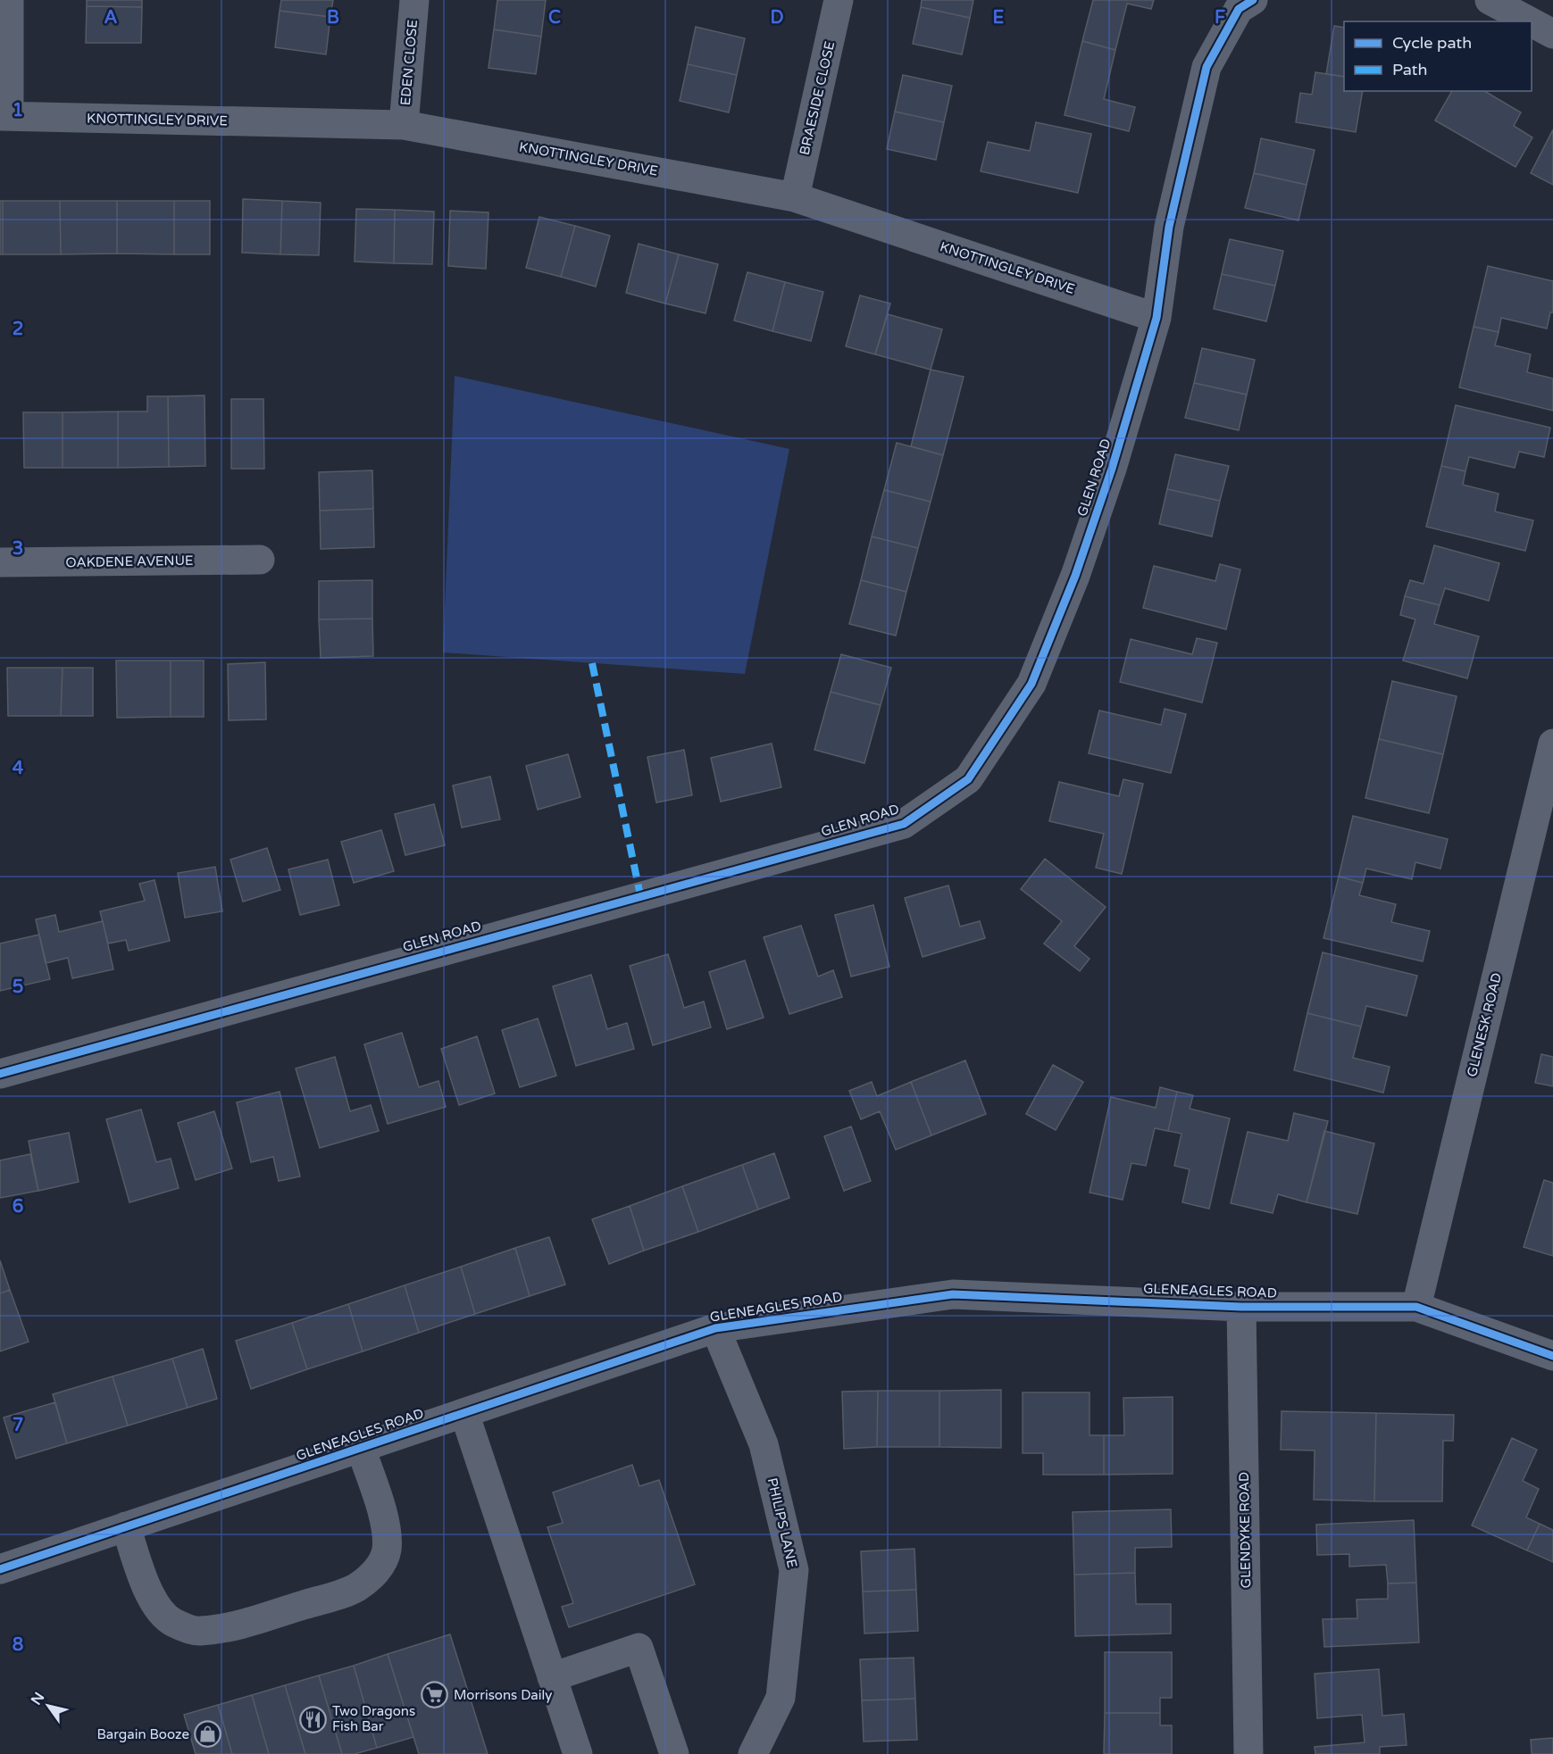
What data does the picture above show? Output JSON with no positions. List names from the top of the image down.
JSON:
{
  "streets": {
    "street": [
      "EDEN CLOSE",
      "BRAESIDE CLOSE",
      "KNOTTINGLEY DRIVE",
      "GLEN ROAD",
      "OAKDENE AVENUE",
      "GLENESK ROAD",
      "GLENEAGLES ROAD",
      "PHILIPS LANE",
      "GLENDYKE ROAD"
    ]
  },
  "crossings": [
    ["EDEN CLOSE", "KNOTTINGLEY DRIVE"],
    ["BRAESIDE CLOSE", "KNOTTINGLEY DRIVE"],
    ["KNOTTINGLEY DRIVE", "GLEN ROAD"],
    ["GLENESK ROAD", "GLENEAGLES ROAD"],
    ["GLENEAGLES ROAD", "PHILIPS LANE"],
    ["GLENEAGLES ROAD", "GLENDYKE ROAD"]
  ],
  "places": {
    "supermarket": ["Morrisons Daily"],
    "restaurant": ["Two Dragons Fish Bar"],
    "shop": ["Bargain Booze"]
  },
  "legend": ["Cycle path", "Path"],
  "north": "top left",
  "grid": {
    "columns": [
      "A",
      "B",
      "C",
      "D",
      "E",
      "F"
    ],
    "rows": [
      "1",
      "2",
      "3",
      "4",
      "5",
      "6",
      "7",
      "8"
    ]
  }
}
